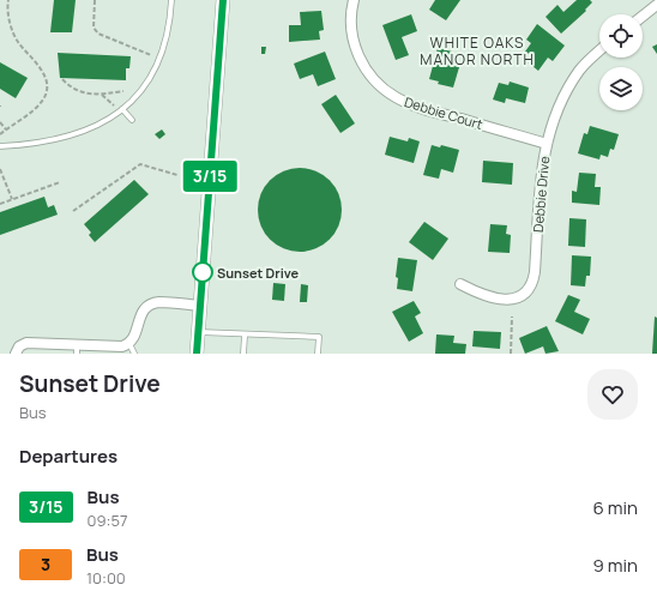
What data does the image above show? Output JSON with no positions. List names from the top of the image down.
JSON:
{
  "streets": {
    "street": ["Debbie Court", "Debbie Drive"]
  },
  "crossings": [
    ["Debbie Court", "Debbie Drive"]
  ],
  "districts": ["WHITE OAKS MANOR NORTH"],
  "places": ["Sunset Drive"],
  "lines": ["bus line 3/15"],
  "page": {
    "on_map": "3/15",
    "heading": [
      ["Sunset Drive", "Bus"],
      "Departures"
    ],
    "list": [
      {
        "mark": "3/15",
        "name": "Bus",
        "note": "09:57",
        "value": "6 min"
      },
      {
        "mark": "3",
        "name": "Bus",
        "note": "10:00",
        "value": "9 min"
      }
    ]
  }
}
